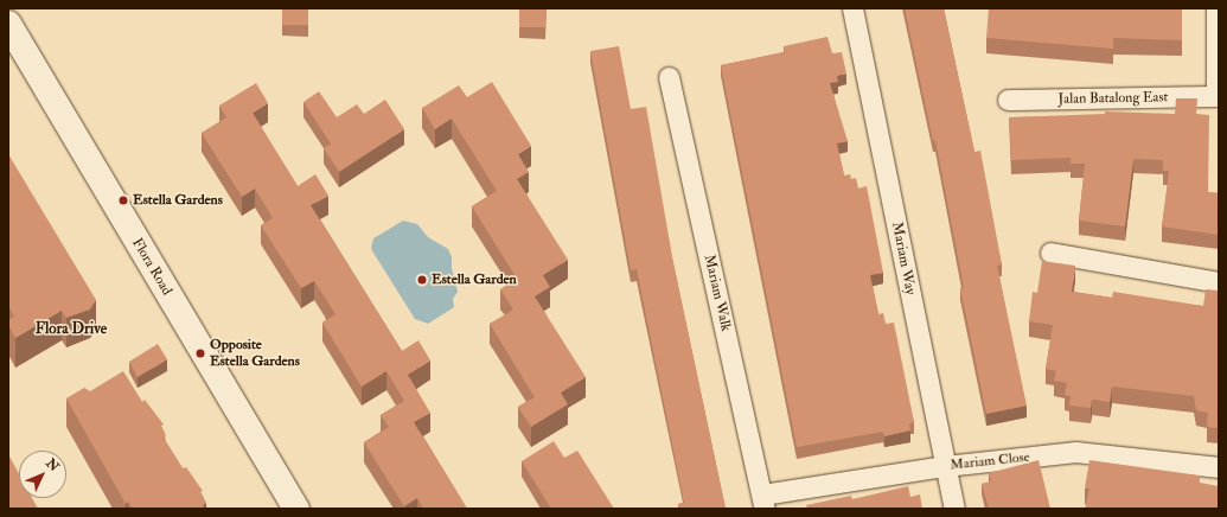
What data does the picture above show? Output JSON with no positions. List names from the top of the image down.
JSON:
{
  "streets": {
    "street": [
      "Jalan Batalong East",
      "Mariam Way",
      "Flora Road",
      "Mariam Walk",
      "Mariam Close"
    ]
  },
  "crossings": [
    ["Mariam Way", "Mariam Close"],
    ["Mariam Walk", "Mariam Close"]
  ],
  "districts": ["Flora Drive"],
  "places": ["Estella Gardens", "Estella Garden", "Opposite Estella Gardens"],
  "north": "top right"
}
